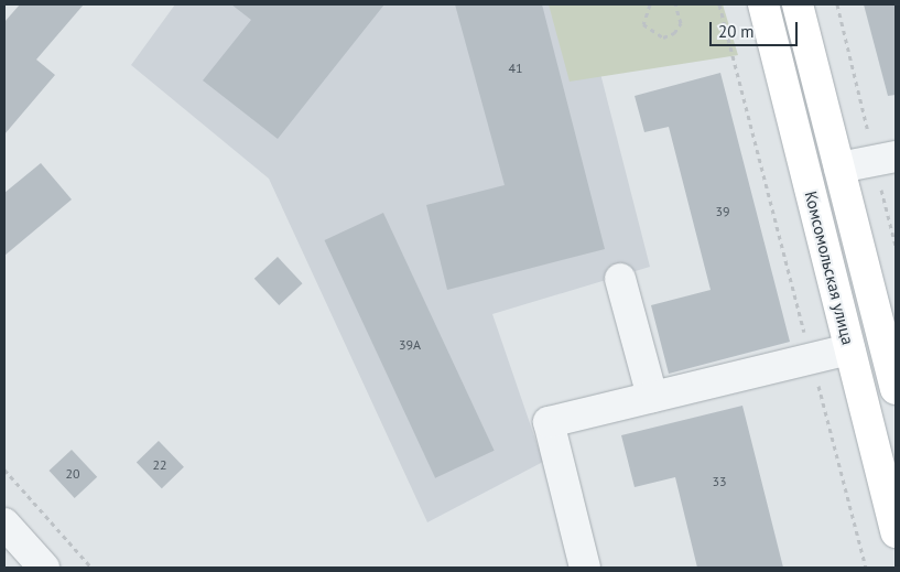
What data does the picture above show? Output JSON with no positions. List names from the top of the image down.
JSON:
{
  "streets": {
    "main road": ["Комсомольская улица"]
  },
  "house_numbers": [
    "41",
    "39",
    "39А",
    "22",
    "20",
    "33"
  ],
  "scale_bar": "20 m"
}
